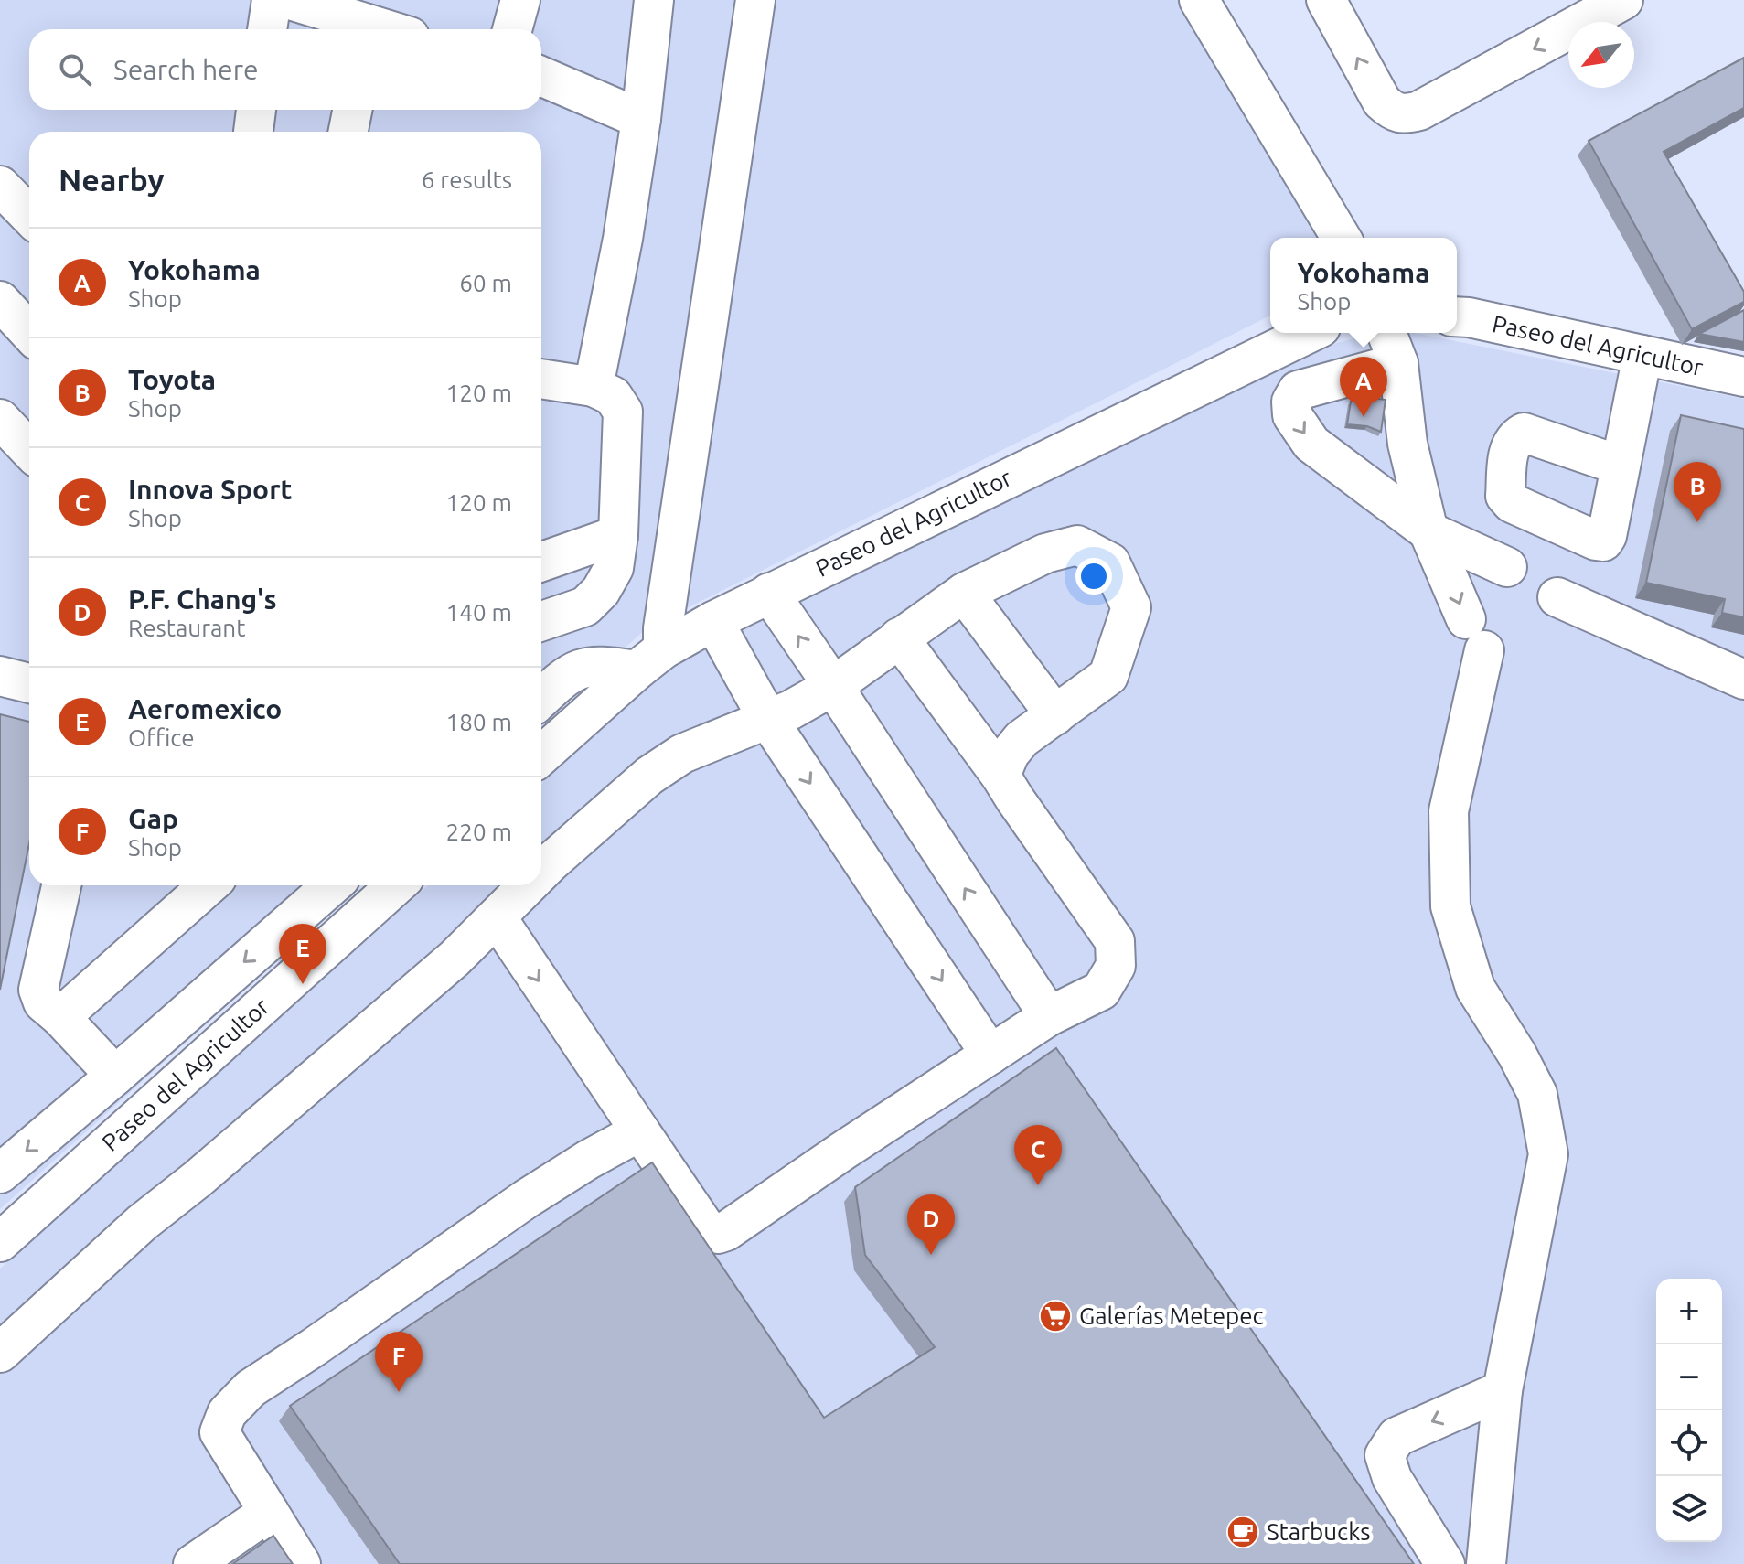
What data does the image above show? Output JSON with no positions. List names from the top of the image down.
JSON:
{
  "streets": {
    "street": ["Paseo del Agricultor"]
  },
  "places": {
    "supermarket": ["Galerías Metepec"],
    "cafe": ["Starbucks"]
  },
  "north": "bottom left",
  "page": {
    "search": "Search here",
    "heading": ["Nearby", "6 results"],
    "list": [
      {
        "mark": "A",
        "name": "Yokohama",
        "note": "Shop",
        "value": "60 m"
      },
      {
        "mark": "B",
        "name": "Toyota",
        "note": "Shop",
        "value": "120 m"
      },
      {
        "mark": "C",
        "name": "Innova Sport",
        "note": "Shop",
        "value": "120 m"
      },
      {
        "mark": "D",
        "name": "P.F. Chang's",
        "note": "Restaurant",
        "value": "140 m"
      },
      {
        "mark": "E",
        "name": "Aeromexico",
        "note": "Office",
        "value": "180 m"
      },
      {
        "mark": "F",
        "name": "Gap",
        "note": "Shop",
        "value": "220 m"
      }
    ],
    "popup": ["Yokohama", "Shop"],
    "pins": [
      "A",
      "B",
      "E",
      "C",
      "D",
      "F"
    ],
    "map_buttons": ["+", "−"]
  }
}
